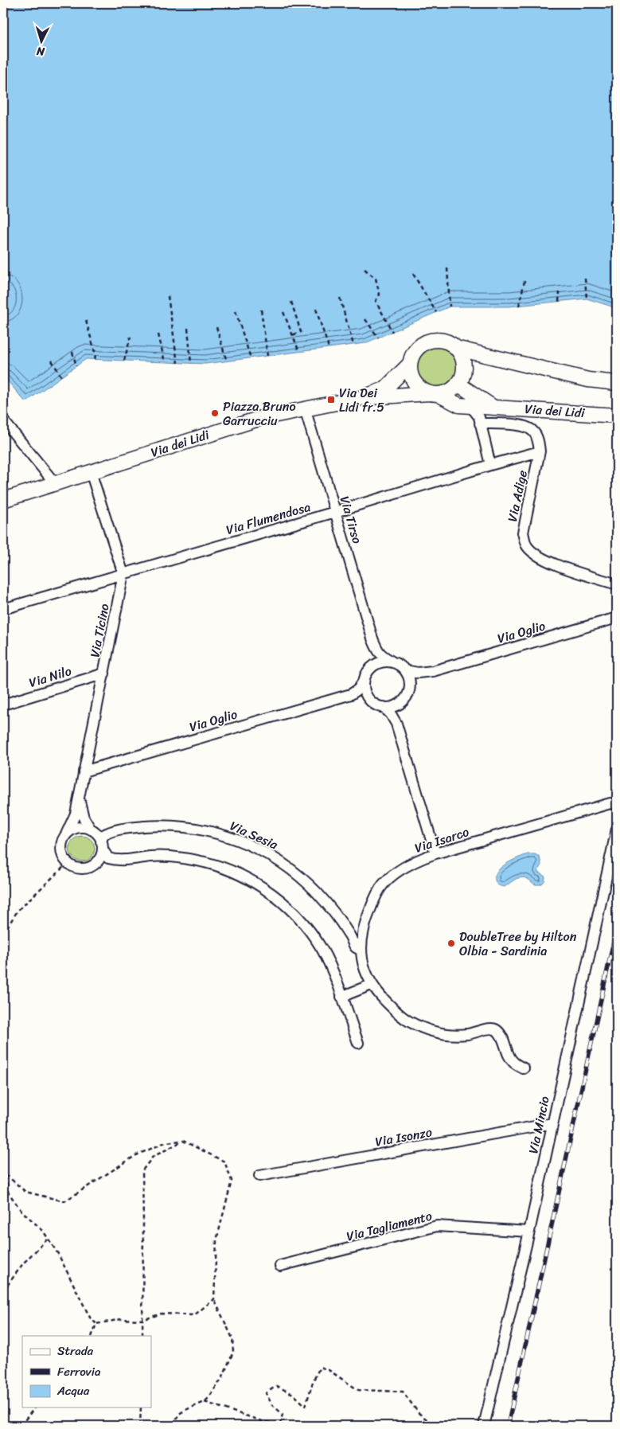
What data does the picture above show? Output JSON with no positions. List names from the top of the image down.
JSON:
{
  "streets": {
    "main road": ["Via dei Lidi"],
    "street": [
      "Via Adige",
      "Via Flumendosa",
      "Via Tirso",
      "Via Ticino",
      "Via Oglio",
      "Via Nilo",
      "Via Sesia",
      "Via Isarco",
      "Via Mincio",
      "Via Isonzo",
      "Via Tagliamento"
    ]
  },
  "crossings": [
    ["Via dei Lidi", "Via Tirso"],
    ["Via dei Lidi", "Via Ticino"],
    ["Via Adige", "Via Flumendosa"],
    ["Via Flumendosa", "Via Tirso"],
    ["Via Flumendosa", "Via Ticino"],
    ["Via Ticino", "Via Oglio"],
    ["Via Ticino", "Via Nilo"],
    ["Via Ticino", "Via Sesia"],
    ["Via Sesia", "Via Isarco"],
    ["Via Mincio", "Via Isonzo"],
    ["Via Mincio", "Via Tagliamento"]
  ],
  "places": {
    "transit": ["Via Dei Lidi fr.5"],
    "other": ["Piazza Bruno Garrucciu", "DoubleTree by Hilton Olbia - Sardinia"]
  },
  "legend": ["Strada", "Ferrovia", "Acqua"],
  "north": "bottom"
}
